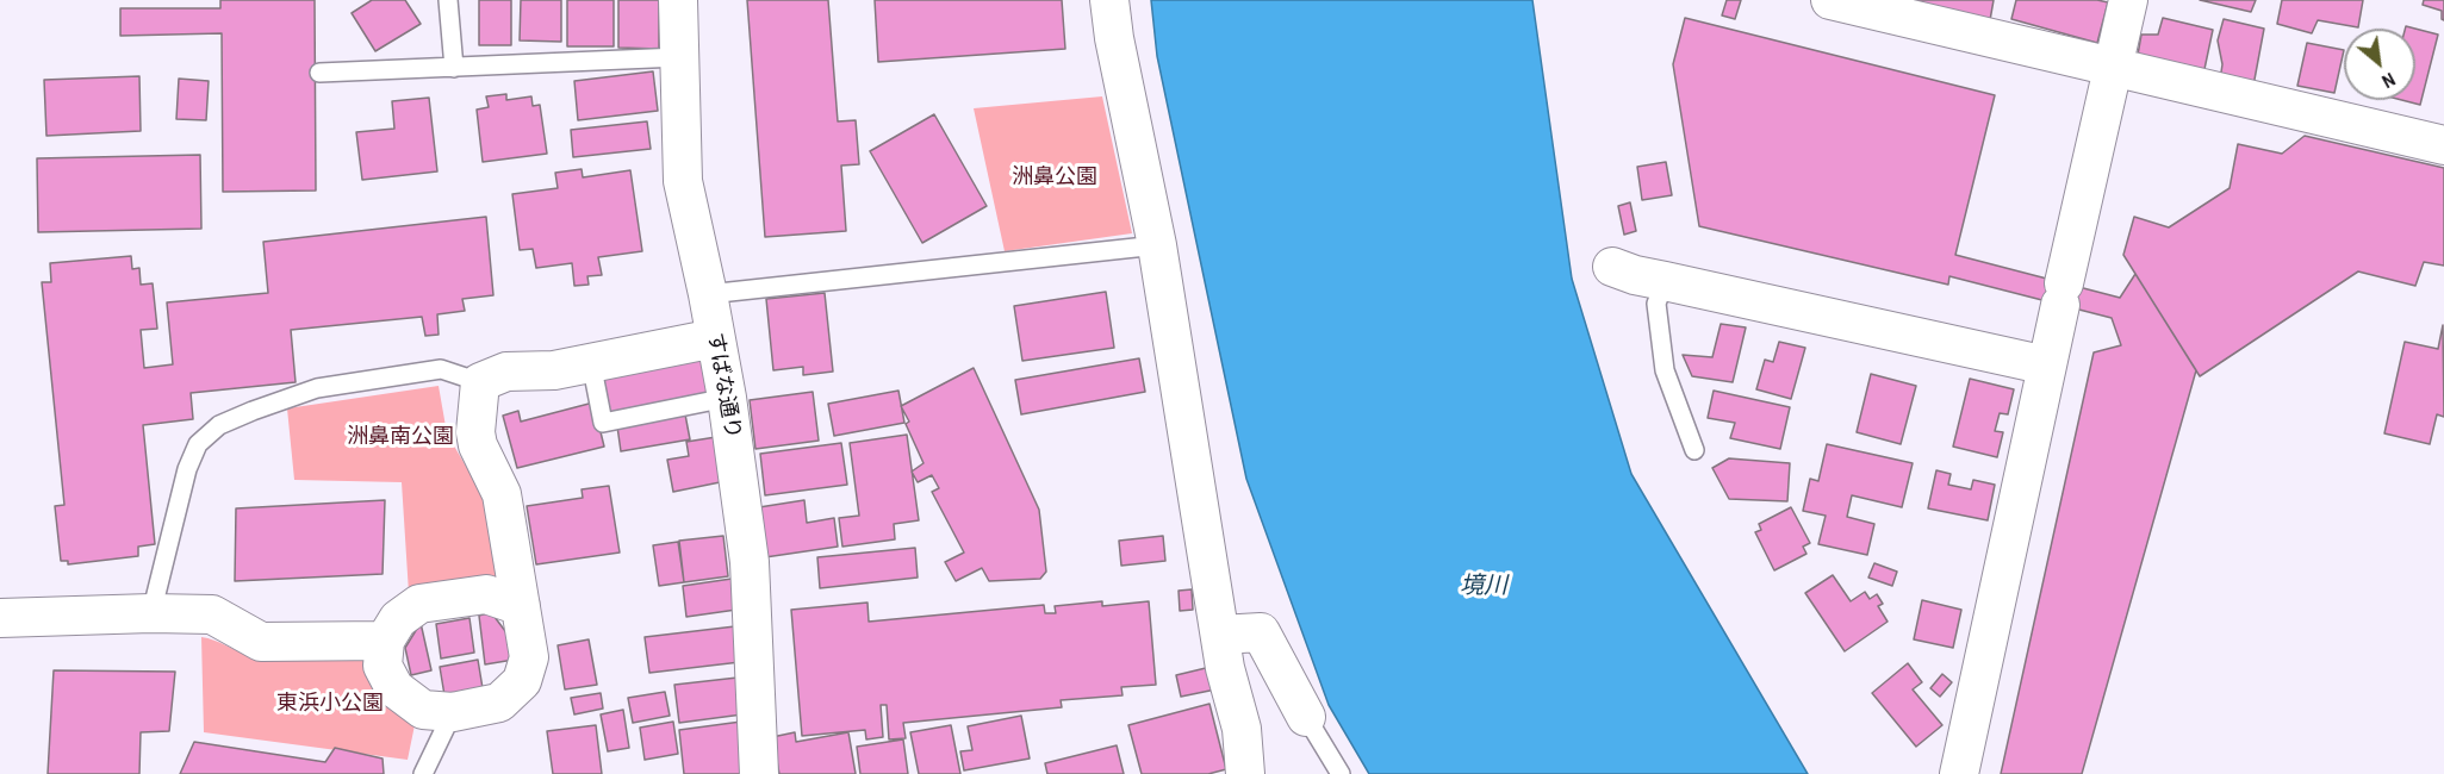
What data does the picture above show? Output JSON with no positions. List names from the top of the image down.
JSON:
{
  "streets": {
    "street": ["すばな通り"]
  },
  "water": ["境川"],
  "parks": ["洲鼻公園", "洲鼻南公園", "東浜小公園"],
  "north": "bottom right"
}
